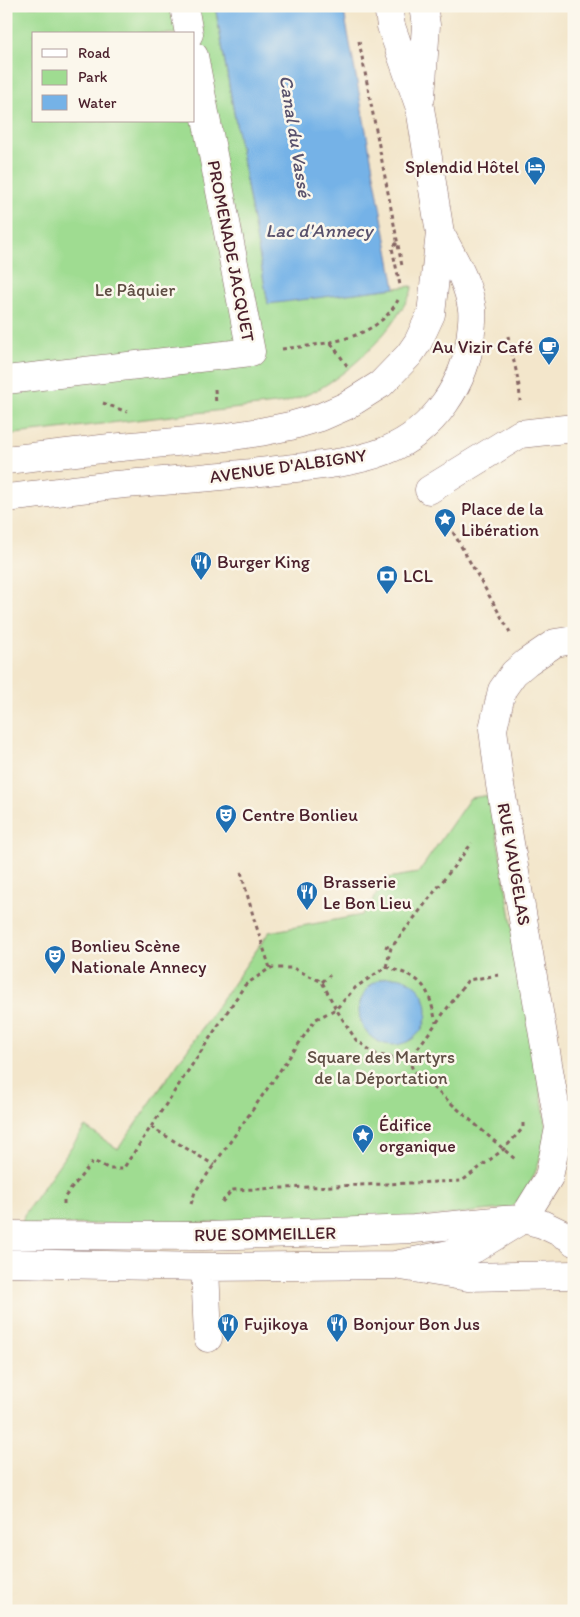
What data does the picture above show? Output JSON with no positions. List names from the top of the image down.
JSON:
{
  "streets": {
    "street": ["PROMENADE JACQUET", "AVENUE D'ALBIGNY", "RUE SOMMEILLER"]
  },
  "water": ["Canal du Vassé", "Lac d'Annecy"],
  "parks": ["Le Pâquier", "Square des Martyrs de la Déportation"],
  "places": {
    "hotel": ["Splendid Hôtel"],
    "cafe": ["Au Vizir Café"],
    "place": ["Place de la Libération", "Édifice organique"],
    "restaurant": [
      "Burger King",
      "Brasserie Le Bon Lieu",
      "Fujikoya",
      "Bonjour Bon Jus"
    ],
    "bank": ["LCL"],
    "theatre": ["Centre Bonlieu", "Bonlieu Scène Nationale Annecy"]
  },
  "legend": ["Road", "Park", "Water"]
}
